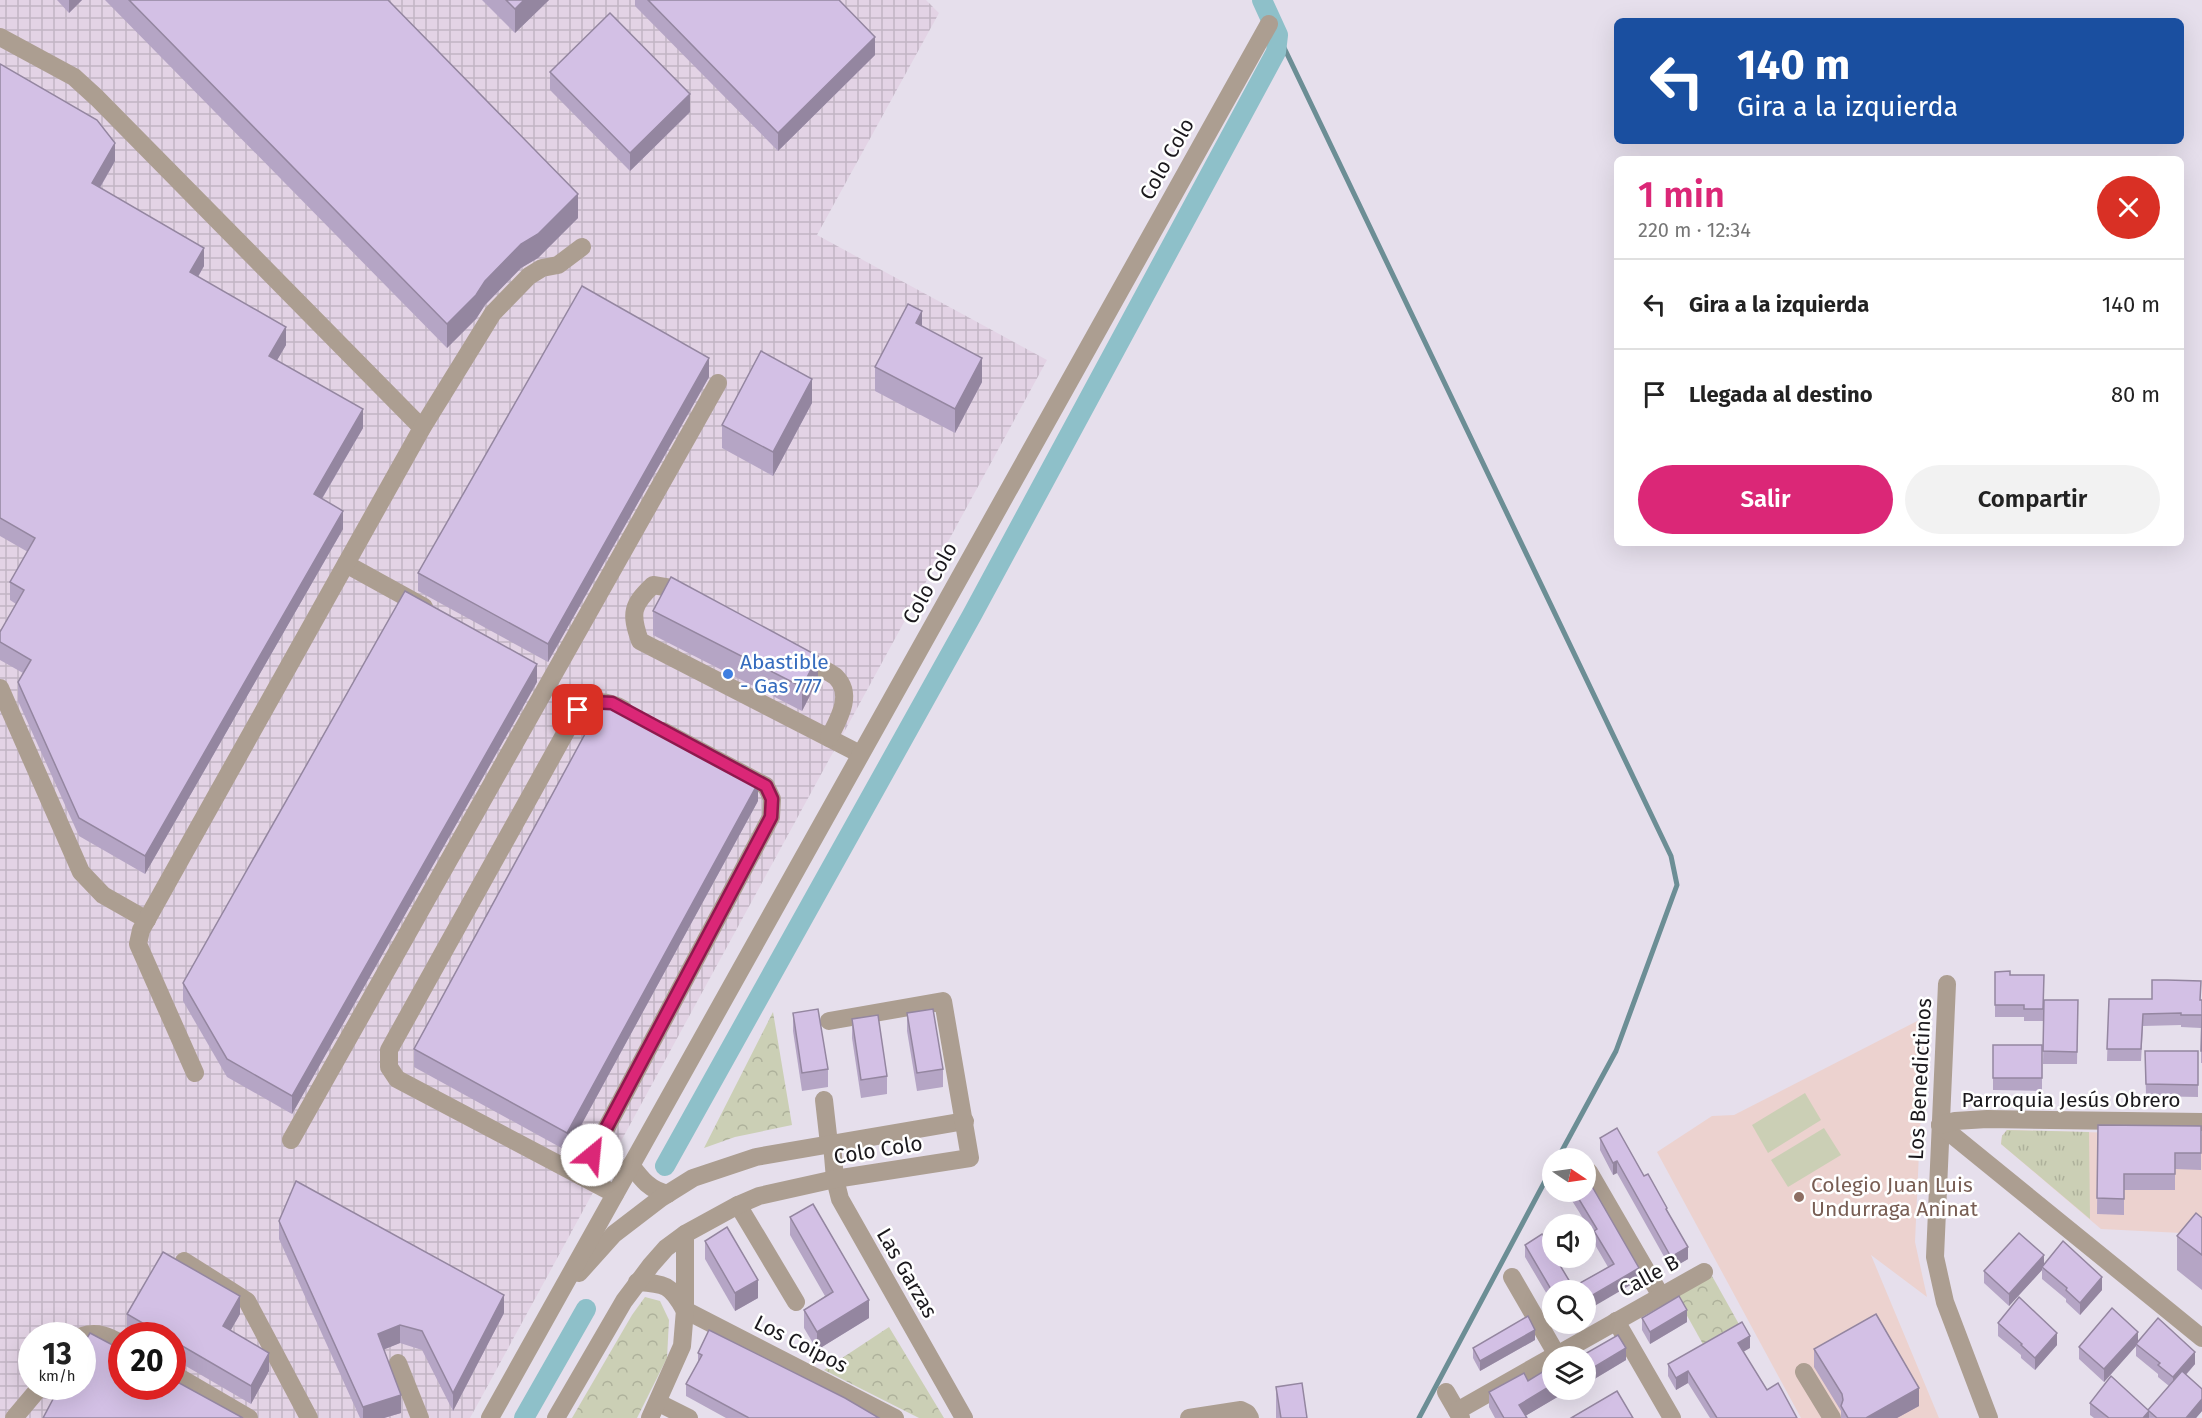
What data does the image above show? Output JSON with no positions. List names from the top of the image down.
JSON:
{
  "streets": {
    "street": [
      "Colo Colo",
      "Los Benedictinos",
      "Parroquia Jesús Obrero",
      "Las Garzas",
      "Calle B",
      "Los Coipos"
    ]
  },
  "crossings": [
    ["Colo Colo", "Las Garzas"],
    ["Los Benedictinos", "Parroquia Jesús Obrero"]
  ],
  "places": ["Abastible - Gas 777", "Colegio Juan Luis Undurraga Aninat"],
  "north": "right",
  "page": {
    "turn": ["140 m", "Gira a la izquierda"],
    "heading": ["1 min", "220 m · 12:34"],
    "list": [
      {
        "name": "Gira a la izquierda",
        "value": "140 m"
      },
      {
        "name": "Llegada al destino",
        "value": "80 m"
      }
    ],
    "buttons": ["Salir", "Compartir"],
    "speed": "13 km/h",
    "limit": "20"
  }
}
